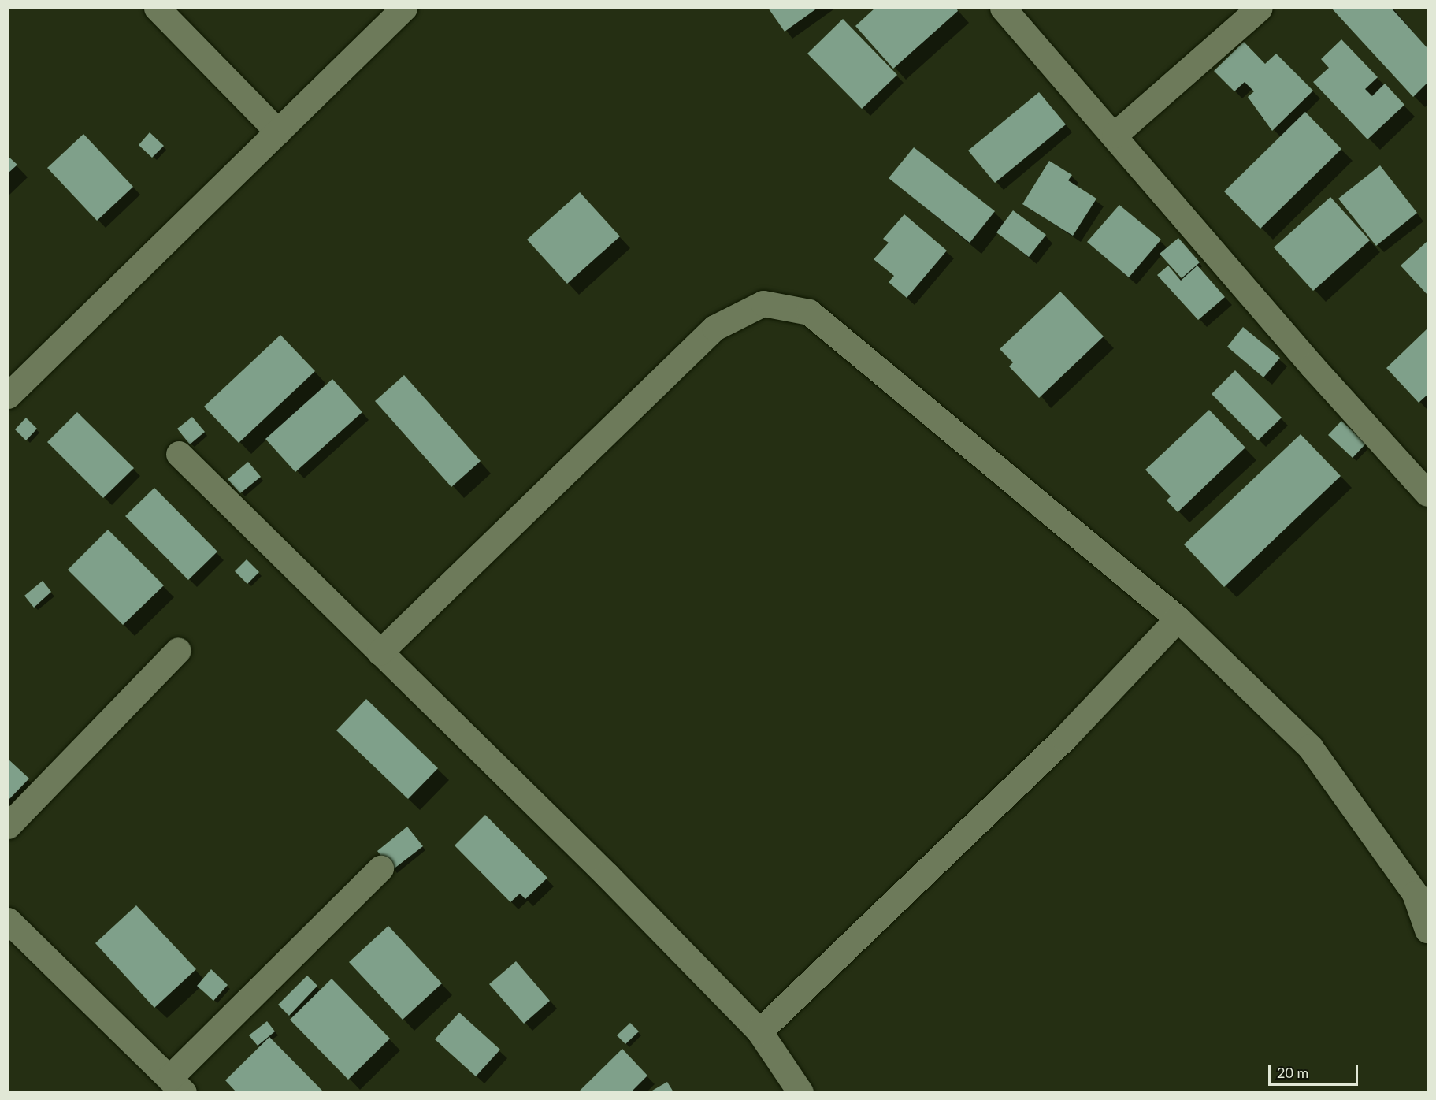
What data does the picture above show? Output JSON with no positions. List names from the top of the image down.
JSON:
{
  "scale_bar": "20 m"
}
